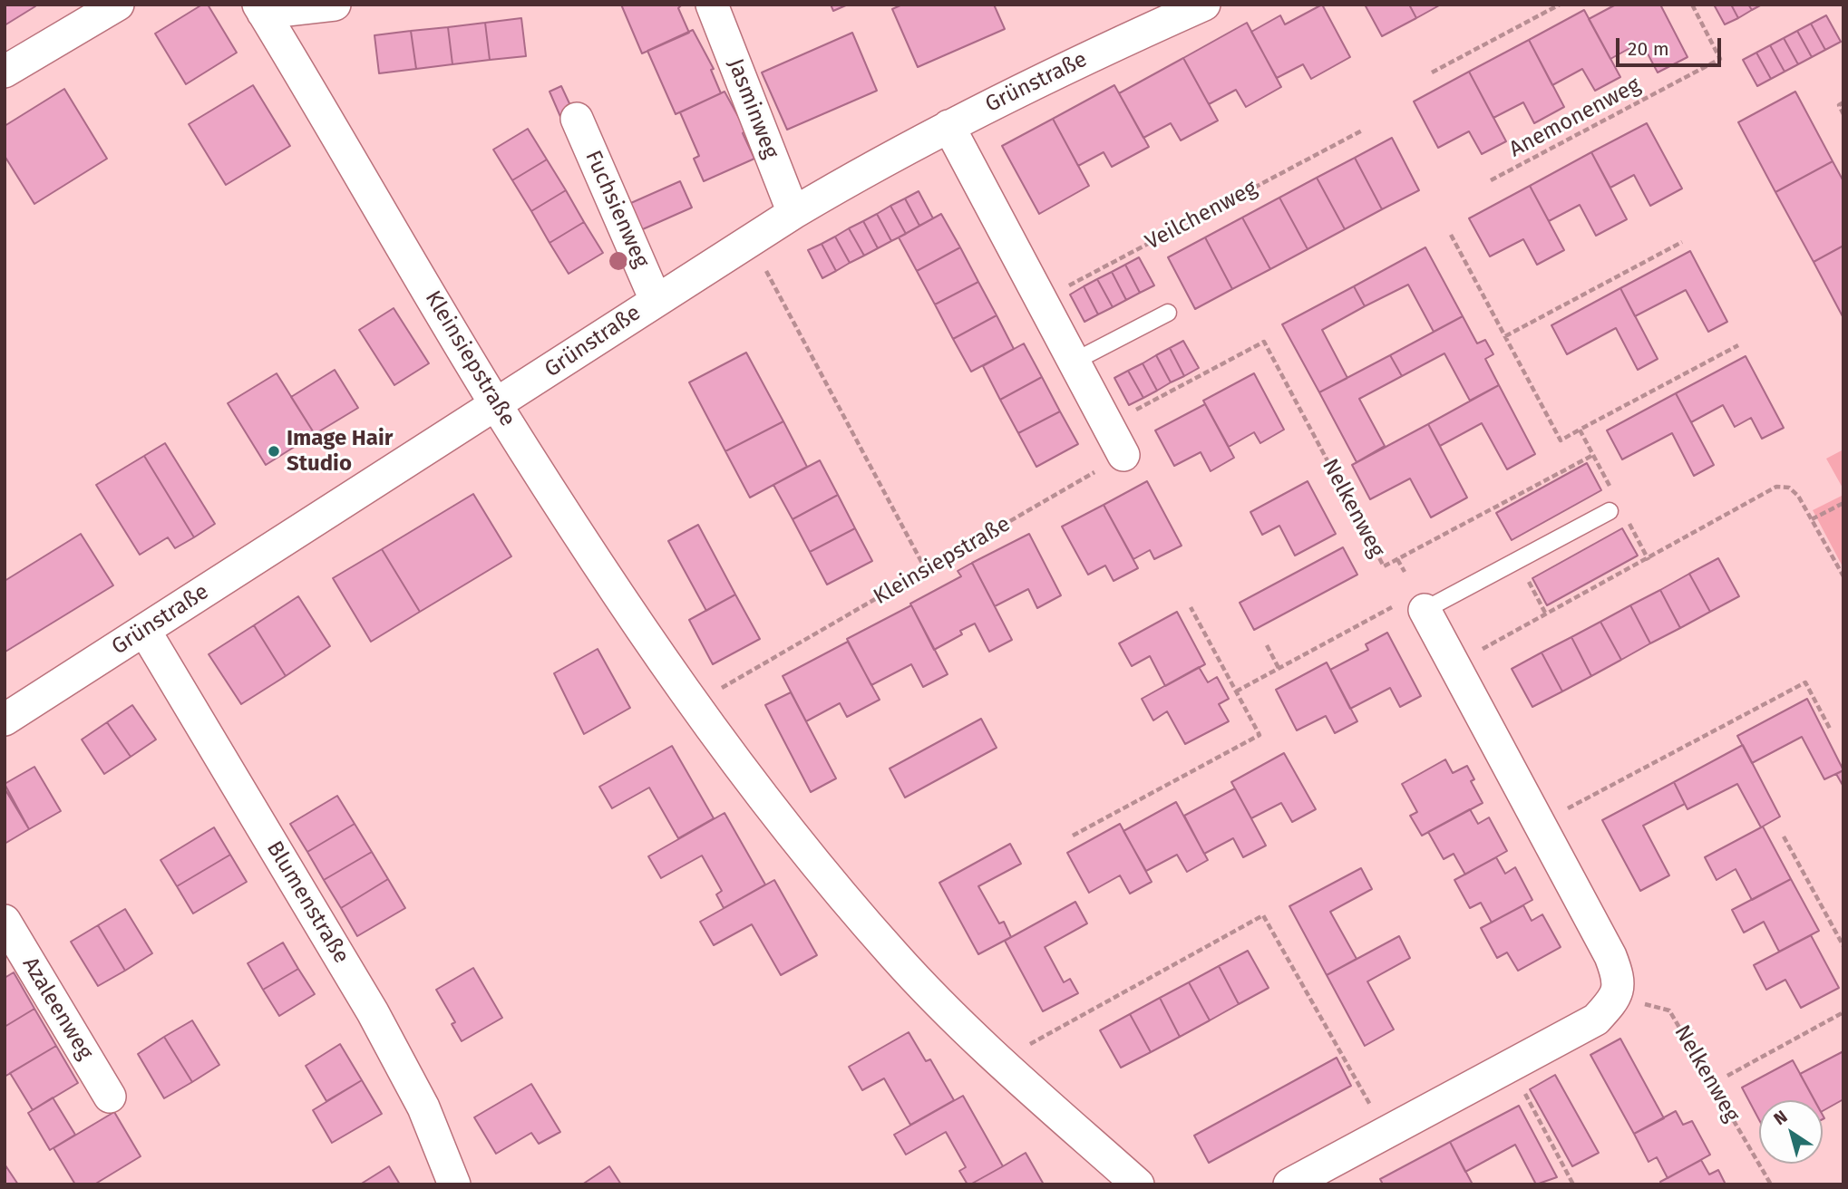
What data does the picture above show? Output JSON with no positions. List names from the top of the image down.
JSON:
{
  "streets": {
    "street": [
      "Grünstraße",
      "Jasminweg",
      "Fuchsienweg",
      "Kleinsiepstraße",
      "Blumenstraße",
      "Azaleenweg"
    ],
    "path": ["Anemonenweg", "Veilchenweg", "Nelkenweg"]
  },
  "crossings": [
    ["Grünstraße", "Jasminweg"],
    ["Grünstraße", "Fuchsienweg"],
    ["Grünstraße", "Kleinsiepstraße"],
    ["Grünstraße", "Blumenstraße"]
  ],
  "places": ["Image Hair Studio"],
  "scale_bar": "20 m",
  "north": "top left"
}
